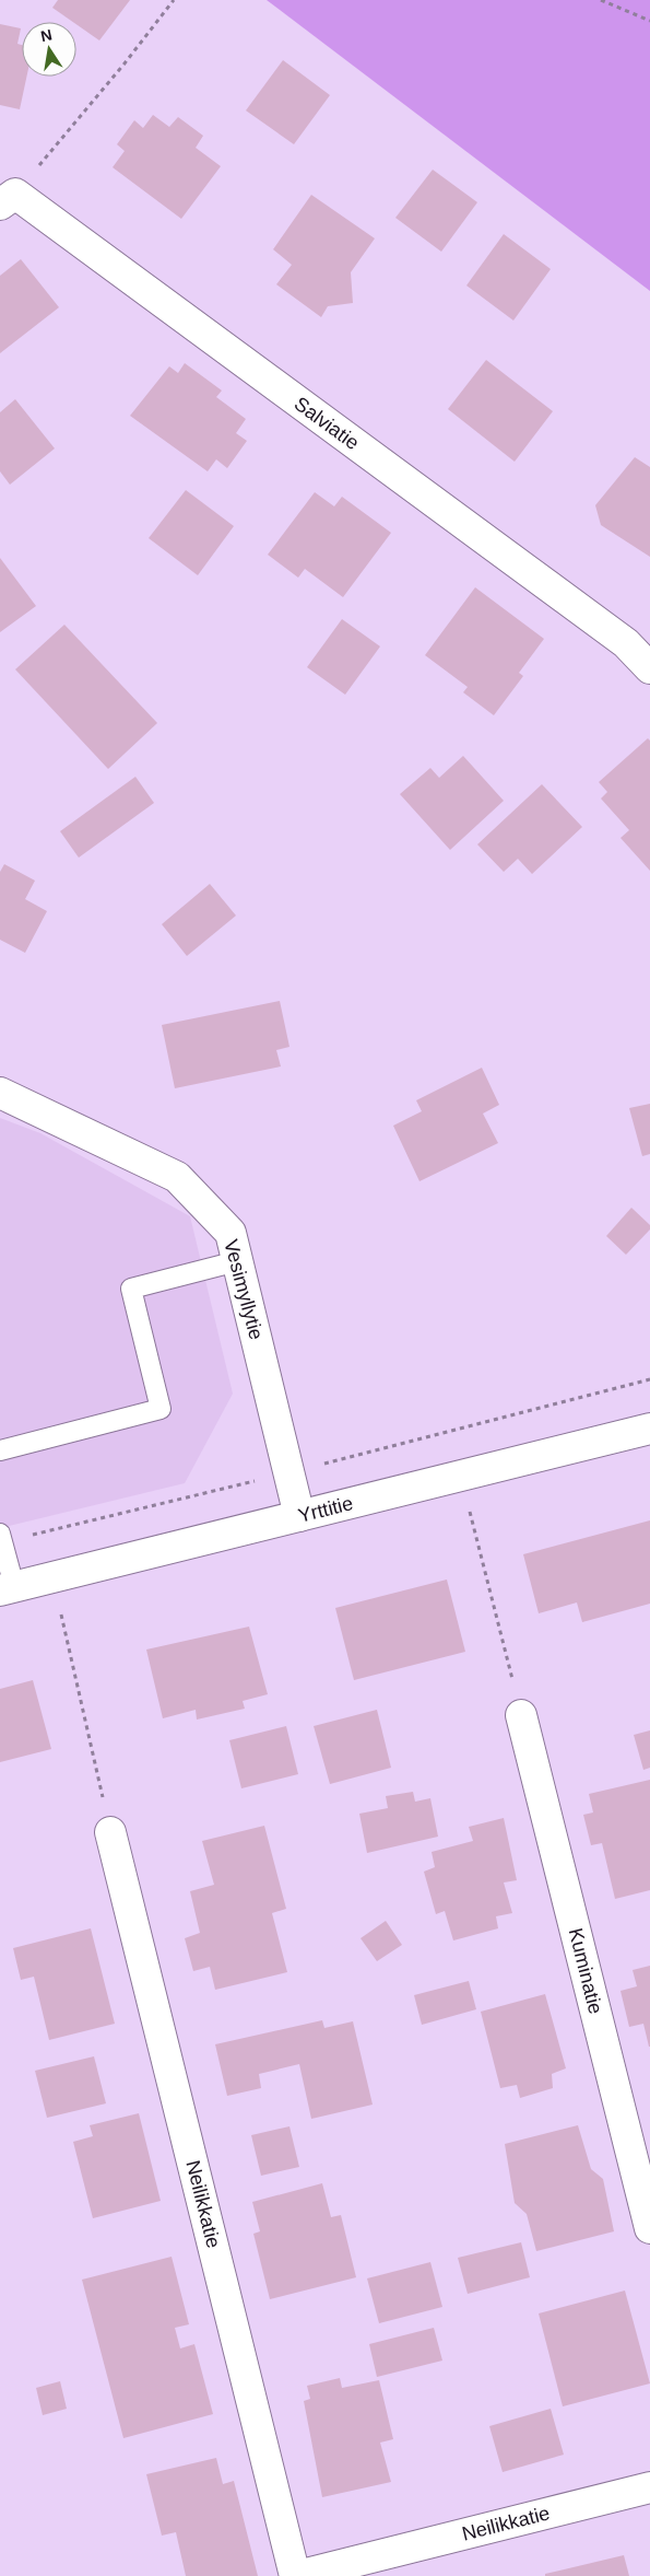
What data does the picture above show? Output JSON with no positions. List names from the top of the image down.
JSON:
{
  "streets": {
    "street": [
      "Salviatie",
      "Vesimyllytie",
      "Yrttitie",
      "Kuminatie",
      "Neilikkatie"
    ]
  },
  "crossings": [
    ["Vesimyllytie", "Yrttitie"]
  ],
  "north": "top"
}
